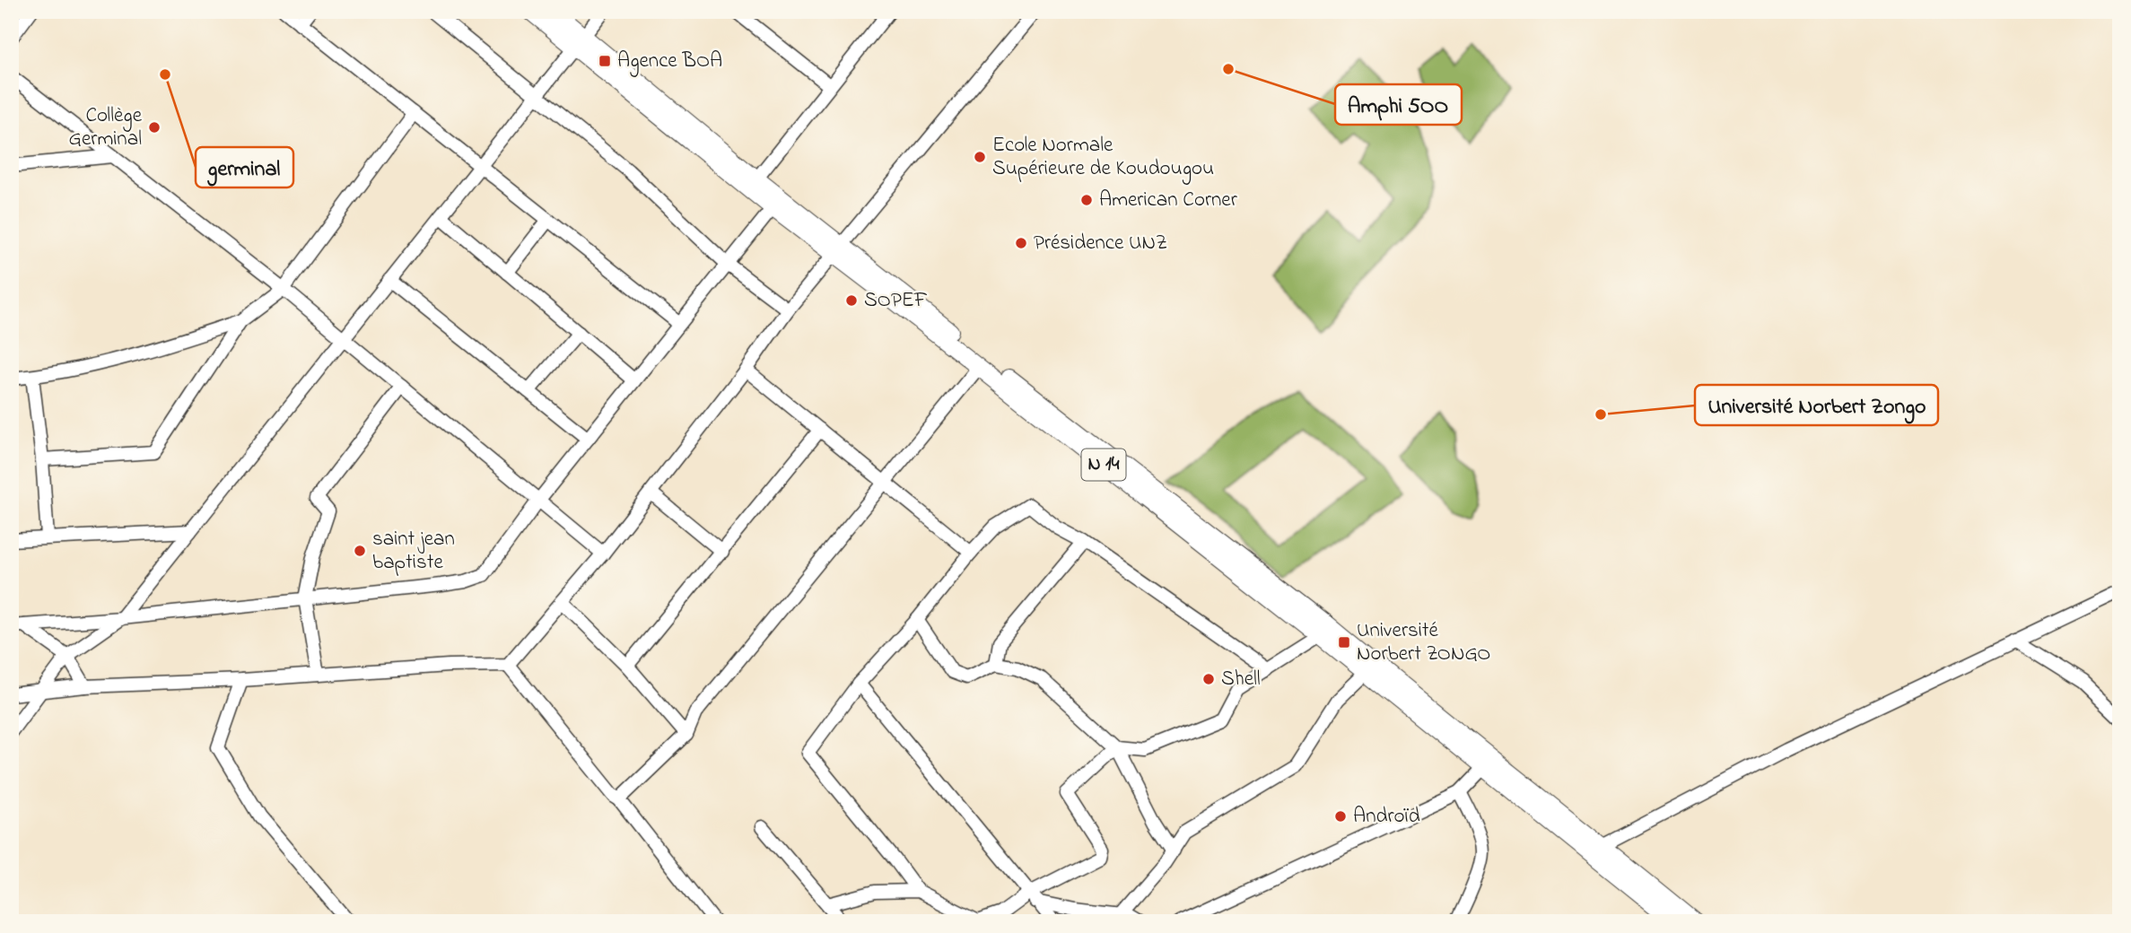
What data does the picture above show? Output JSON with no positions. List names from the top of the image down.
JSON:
{
  "streets": {
    "main road": ["N 14"]
  },
  "places": {
    "transit": ["Agence BOA", "Université Norbert ZONGO"],
    "other": [
      "Amphi 5OO",
      "germinal",
      "Collège Germinal",
      "Ecole Normale Supérieure de Koudougou",
      "American Corner",
      "Présidence UNZ",
      "SOPEF",
      "Université Norbert Zongo",
      "saint jean baptiste",
      "Shell",
      "Androïd"
    ]
  }
}
